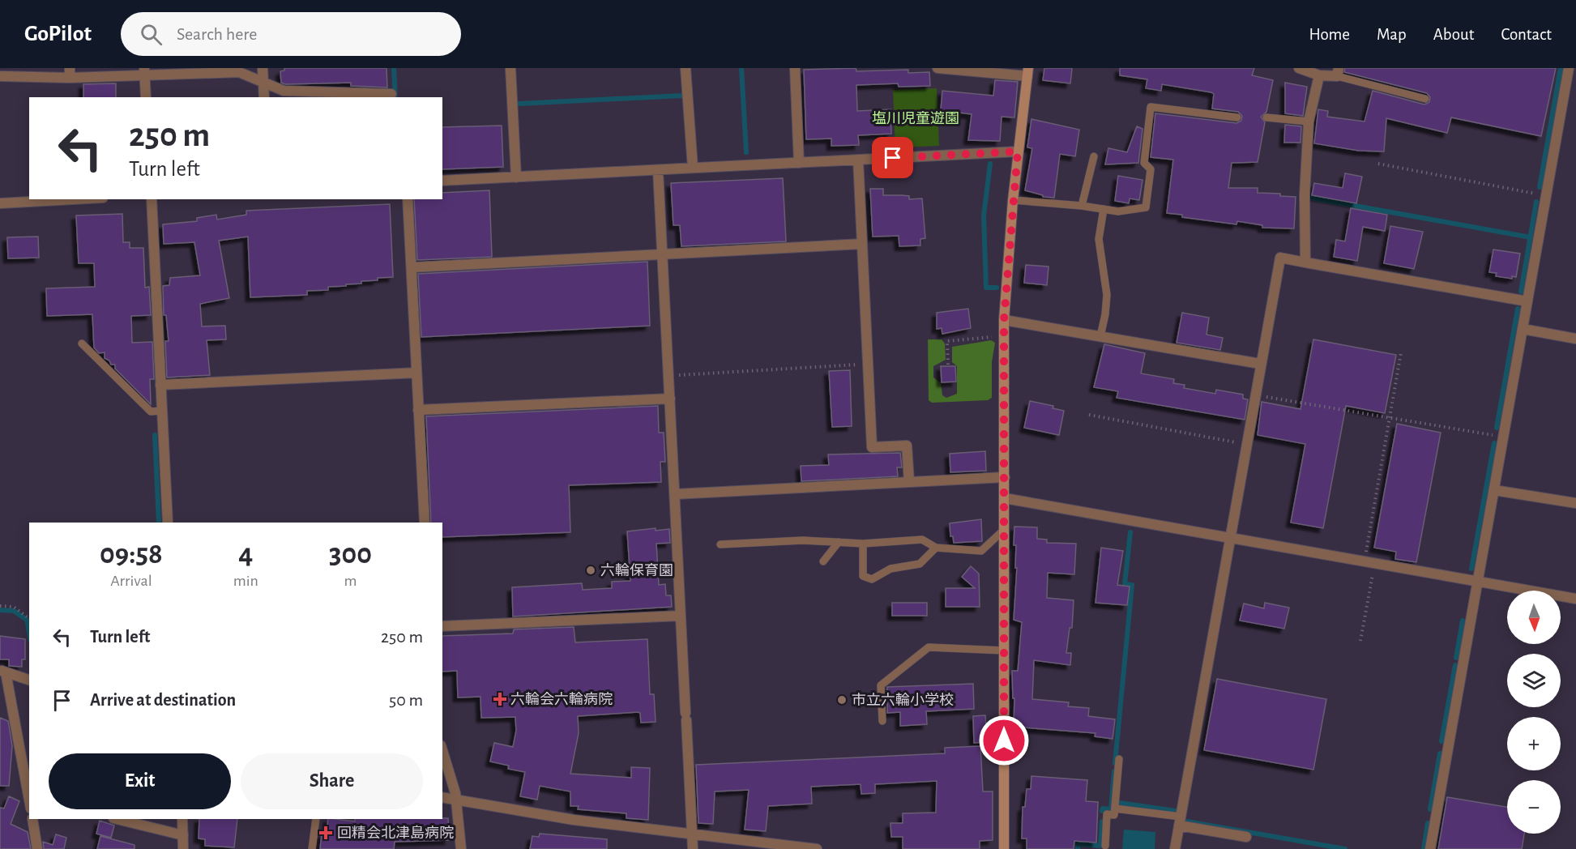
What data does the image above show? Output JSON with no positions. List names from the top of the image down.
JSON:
{
  "parks": ["塩川児童遊園"],
  "places": {
    "other": ["六輪保育園", "市立六輪小学校"],
    "health": ["六輪会六輪病院", "回精会北津島病院"]
  },
  "north": "bottom",
  "page": {
    "header": "GoPilot",
    "search": "Search here",
    "nav": [
      "Home",
      "Map",
      "About",
      "Contact"
    ],
    "turn": ["250 m", "Turn left"],
    "eta": [
      "09:58",
      "Arrival",
      "4",
      "min",
      "300",
      "m"
    ],
    "map_buttons": ["+", "−"],
    "list": [
      {
        "name": "Turn left",
        "value": "250 m"
      },
      {
        "name": "Arrive at destination",
        "value": "50 m"
      }
    ],
    "buttons": ["Exit", "Share"]
  }
}
